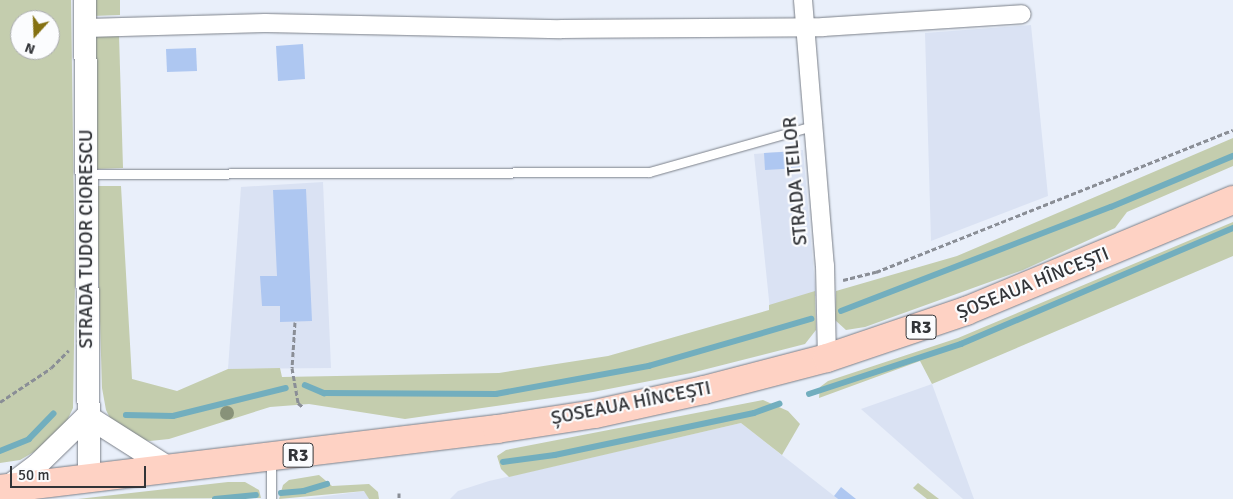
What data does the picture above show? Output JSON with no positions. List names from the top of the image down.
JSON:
{
  "streets": {
    "highway": ["ȘOSEAUA HÎNCEȘTI", "R3"],
    "street": ["STRADA TEILOR", "STRADA TUDOR CIORESCU"]
  },
  "crossings": [
    ["STRADA TEILOR", "ȘOSEAUA HÎNCEȘTI"],
    ["STRADA TUDOR CIORESCU", "ȘOSEAUA HÎNCEȘTI"]
  ],
  "scale_bar": "50 m",
  "north": "bottom"
}
